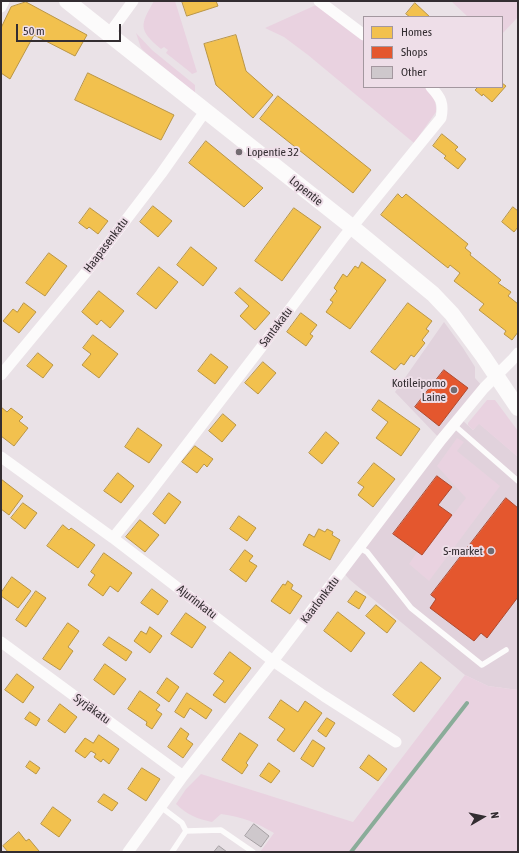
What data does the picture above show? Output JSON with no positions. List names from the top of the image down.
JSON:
{
  "streets": {
    "street": [
      "Lopentie",
      "Haapasenkatu",
      "Santakatu",
      "Kaarlonkatu",
      "Ajurinkatu",
      "Syrjäkatu"
    ]
  },
  "crossings": [
    ["Lopentie", "Haapasenkatu"],
    ["Lopentie", "Santakatu"],
    ["Lopentie", "Kaarlonkatu"],
    ["Santakatu", "Ajurinkatu"],
    ["Kaarlonkatu", "Ajurinkatu"],
    ["Kaarlonkatu", "Syrjäkatu"]
  ],
  "places": ["Lopentie 32", "Kotileipomo Laine", "S-market"],
  "legend": ["Homes", "Shops", "Other"],
  "scale_bar": "50 m",
  "north": "right"
}
